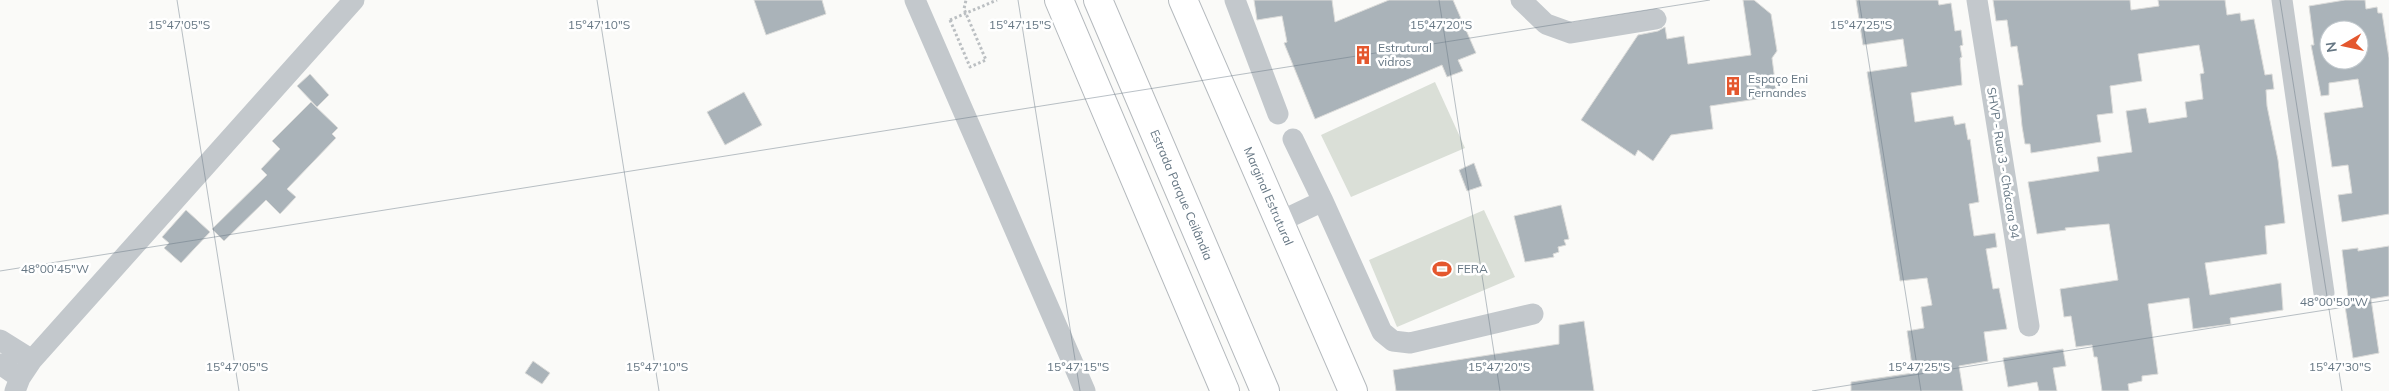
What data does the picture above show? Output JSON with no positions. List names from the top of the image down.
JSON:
{
  "streets": {
    "main road": ["Marginal Estrutural", "Estrada Parque Ceilândia"],
    "street": ["SHVP - Rua 3 - Chácara 94"]
  },
  "places": {
    "building": ["Estrutural vidros", "Espaço Eni Fernandes"],
    "sports": ["FERA"]
  },
  "north": "left",
  "coordinates": [
    "15°47'05\"S",
    "15°47'10\"S",
    "15°47'15\"S",
    "15°47'20\"S",
    "15°47'25\"S",
    "48°00'45\"W",
    "48°00'50\"W",
    "15°47'30\"S"
  ]
}
